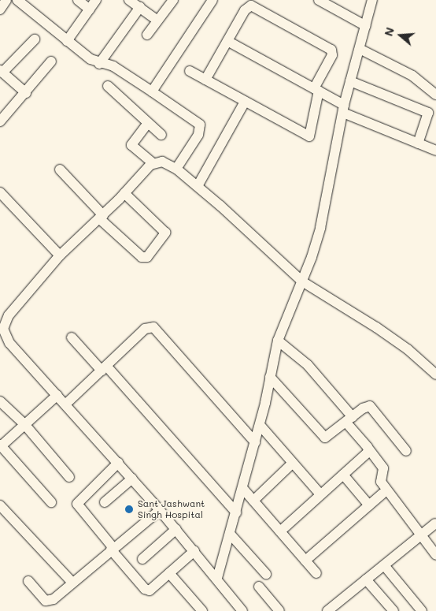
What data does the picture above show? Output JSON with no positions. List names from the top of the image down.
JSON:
{
  "places": ["Sant Jashwant Singh Hospital"],
  "north": "left"
}
